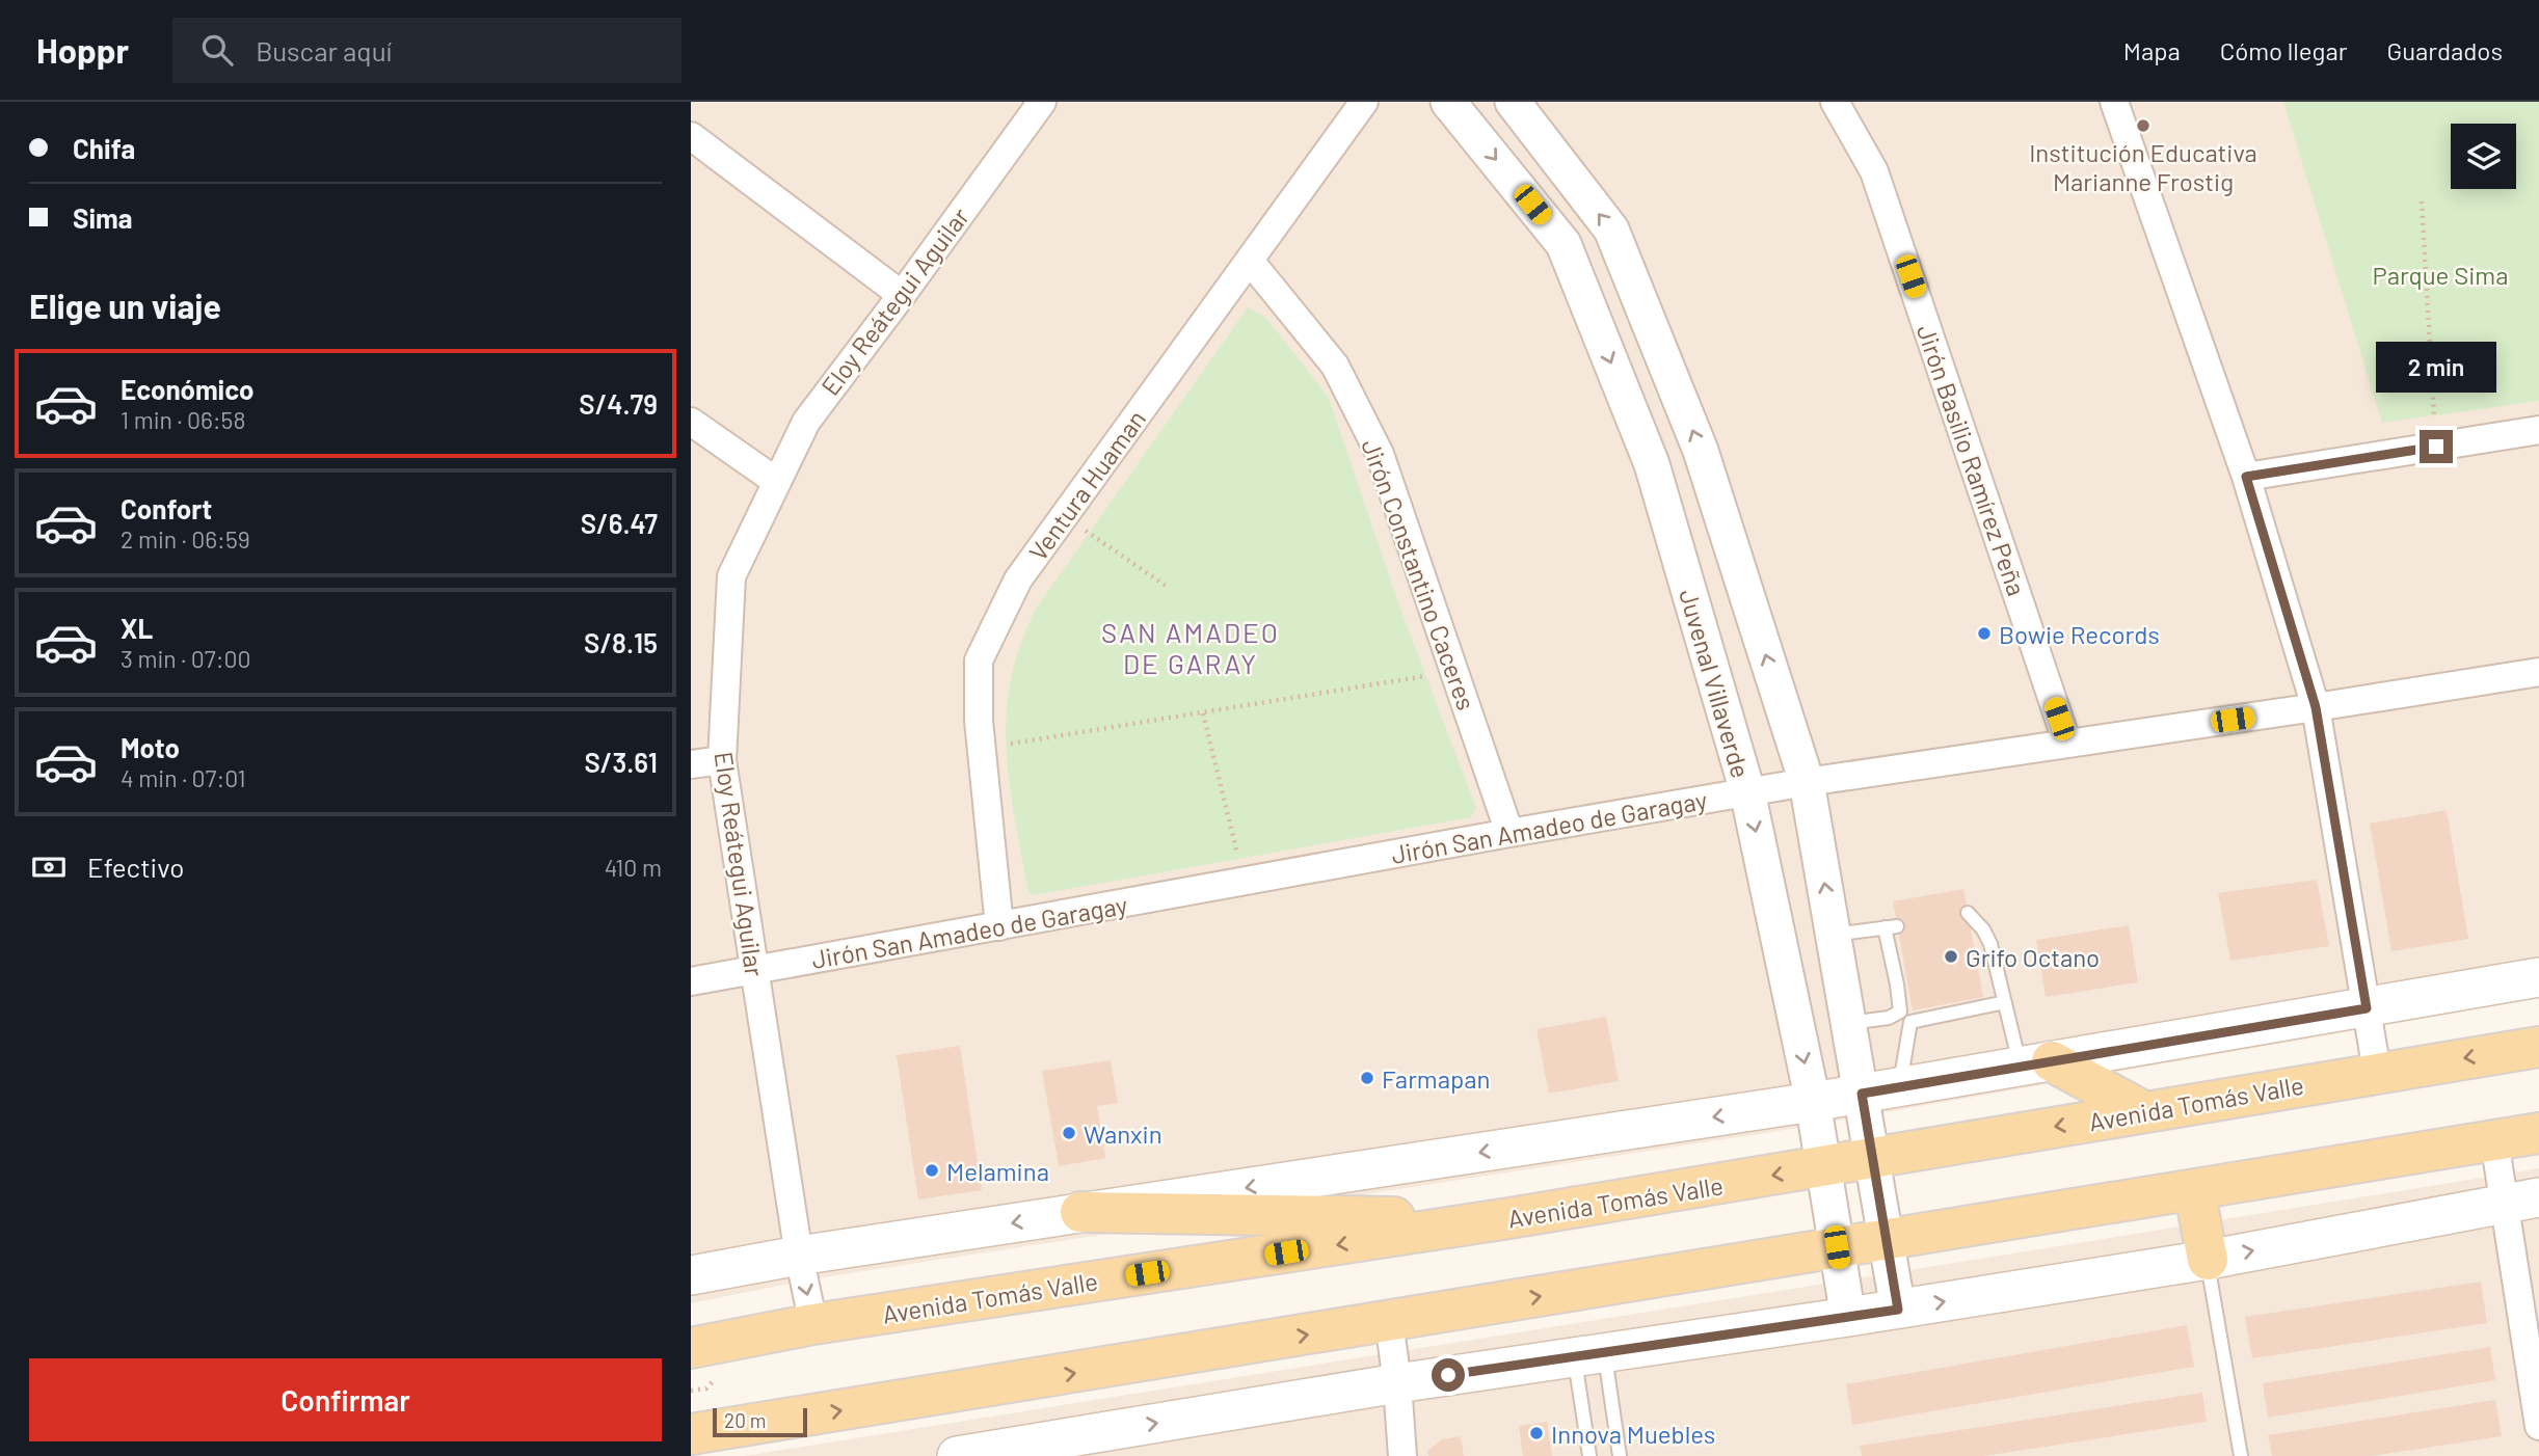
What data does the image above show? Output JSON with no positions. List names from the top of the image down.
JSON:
{
  "streets": {
    "main road": ["Avenida Tomás Valle"],
    "street": [
      "Eloy Reátegui Aguilar",
      "Jirón Basilio Ramírez Peña",
      "Ventura Huaman",
      "Jirón Constantino Caceres",
      "Juvenal Villaverde",
      "Jirón San Amadeo de Garagay"
    ]
  },
  "crossings": [
    ["Eloy Reátegui Aguilar", "Jirón San Amadeo de Garagay"],
    ["Eloy Reátegui Aguilar", "Avenida Tomás Valle"],
    ["Jirón Basilio Ramírez Peña", "Jirón San Amadeo de Garagay"],
    ["Ventura Huaman", "Jirón Constantino Caceres"],
    ["Ventura Huaman", "Jirón San Amadeo de Garagay"],
    ["Jirón Constantino Caceres", "Jirón San Amadeo de Garagay"],
    ["Juvenal Villaverde", "Jirón San Amadeo de Garagay"],
    ["Juvenal Villaverde", "Avenida Tomás Valle"]
  ],
  "districts": ["SAN AMADEO DE GARAY"],
  "parks": ["Parque Sima"],
  "places": [
    "Institución Educativa Marianne Frostig",
    "Bowie Records",
    "Grifo Octano",
    "Farmapan",
    "Wanxin",
    "Melamina",
    "Innova Muebles"
  ],
  "scale_bar": "20 m",
  "page": {
    "header": "Hoppr",
    "search": "Buscar aquí",
    "nav": ["Mapa", "Cómo llegar", "Guardados"],
    "banner": ["Chifa", "Sima"],
    "heading": "Elige un viaje",
    "bubble": "2 min",
    "list": [
      {
        "name": "Económico",
        "note": "1 min · 06:58",
        "value": "S/4.79"
      },
      {
        "name": "Confort",
        "note": "2 min · 06:59",
        "value": "S/6.47"
      },
      {
        "name": "XL",
        "note": "3 min · 07:00",
        "value": "S/8.15"
      },
      {
        "name": "Moto",
        "note": "4 min · 07:01",
        "value": "S/3.61"
      }
    ],
    "pay": ["Efectivo", "410 m"],
    "buttons": "Confirmar",
    "scale": "20 m"
  }
}
